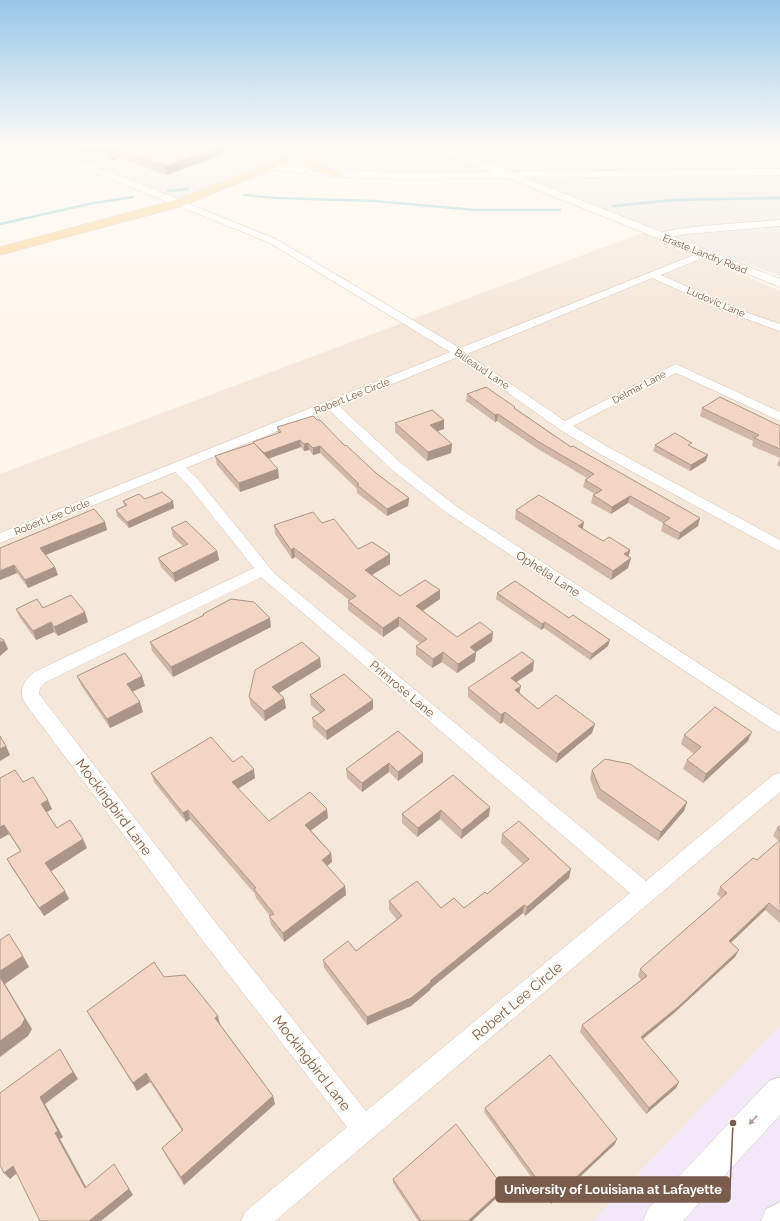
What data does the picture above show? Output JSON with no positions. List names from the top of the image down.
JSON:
{
  "streets": {
    "street": [
      "Eraste Landry Road",
      "Ludovic Lane",
      "Billeaud Lane",
      "Delmar Lane",
      "Robert Lee Circle",
      "Ophelia Lane",
      "Primrose Lane",
      "Mockingbird Lane"
    ]
  },
  "crossings": [
    ["Eraste Landry Road", "Robert Lee Circle"],
    ["Ludovic Lane", "Robert Lee Circle"],
    ["Billeaud Lane", "Delmar Lane"],
    ["Billeaud Lane", "Robert Lee Circle"],
    ["Robert Lee Circle", "Ophelia Lane"],
    ["Robert Lee Circle", "Primrose Lane"],
    ["Robert Lee Circle", "Mockingbird Lane"],
    ["Primrose Lane", "Mockingbird Lane"]
  ],
  "places": ["University of Louisiana at Lafayette"]
}
